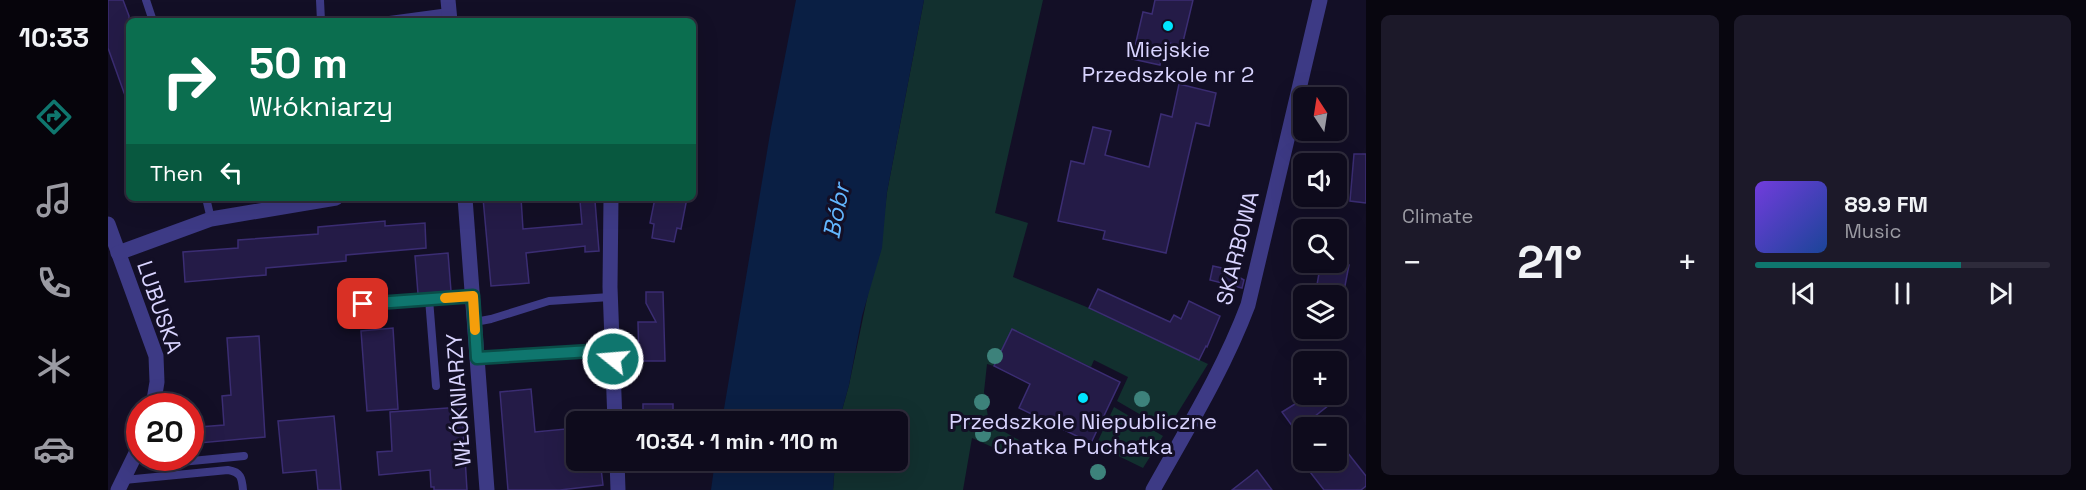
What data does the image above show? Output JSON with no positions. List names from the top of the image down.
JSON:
{
  "streets": {
    "street": ["SKARBOWA", "LUBUSKA", "WŁÓKNIARZY"]
  },
  "water": ["Bóbr"],
  "places": ["Miejskie Przedszkole nr 2", "Przedszkole Niepubliczne Chatka Puchatka"],
  "north": "top",
  "page": {
    "tabs": "10:33",
    "tile": "Climate",
    "turn": ["50 m", "Włókniarzy"],
    "map_buttons": ["+", "−"],
    "then": "Then",
    "song": ["89.9 FM", "Music"],
    "heat": ["−", "21°", "+"],
    "limit": "20",
    "trip": "10:34 · 1 min · 110 m"
  }
}
